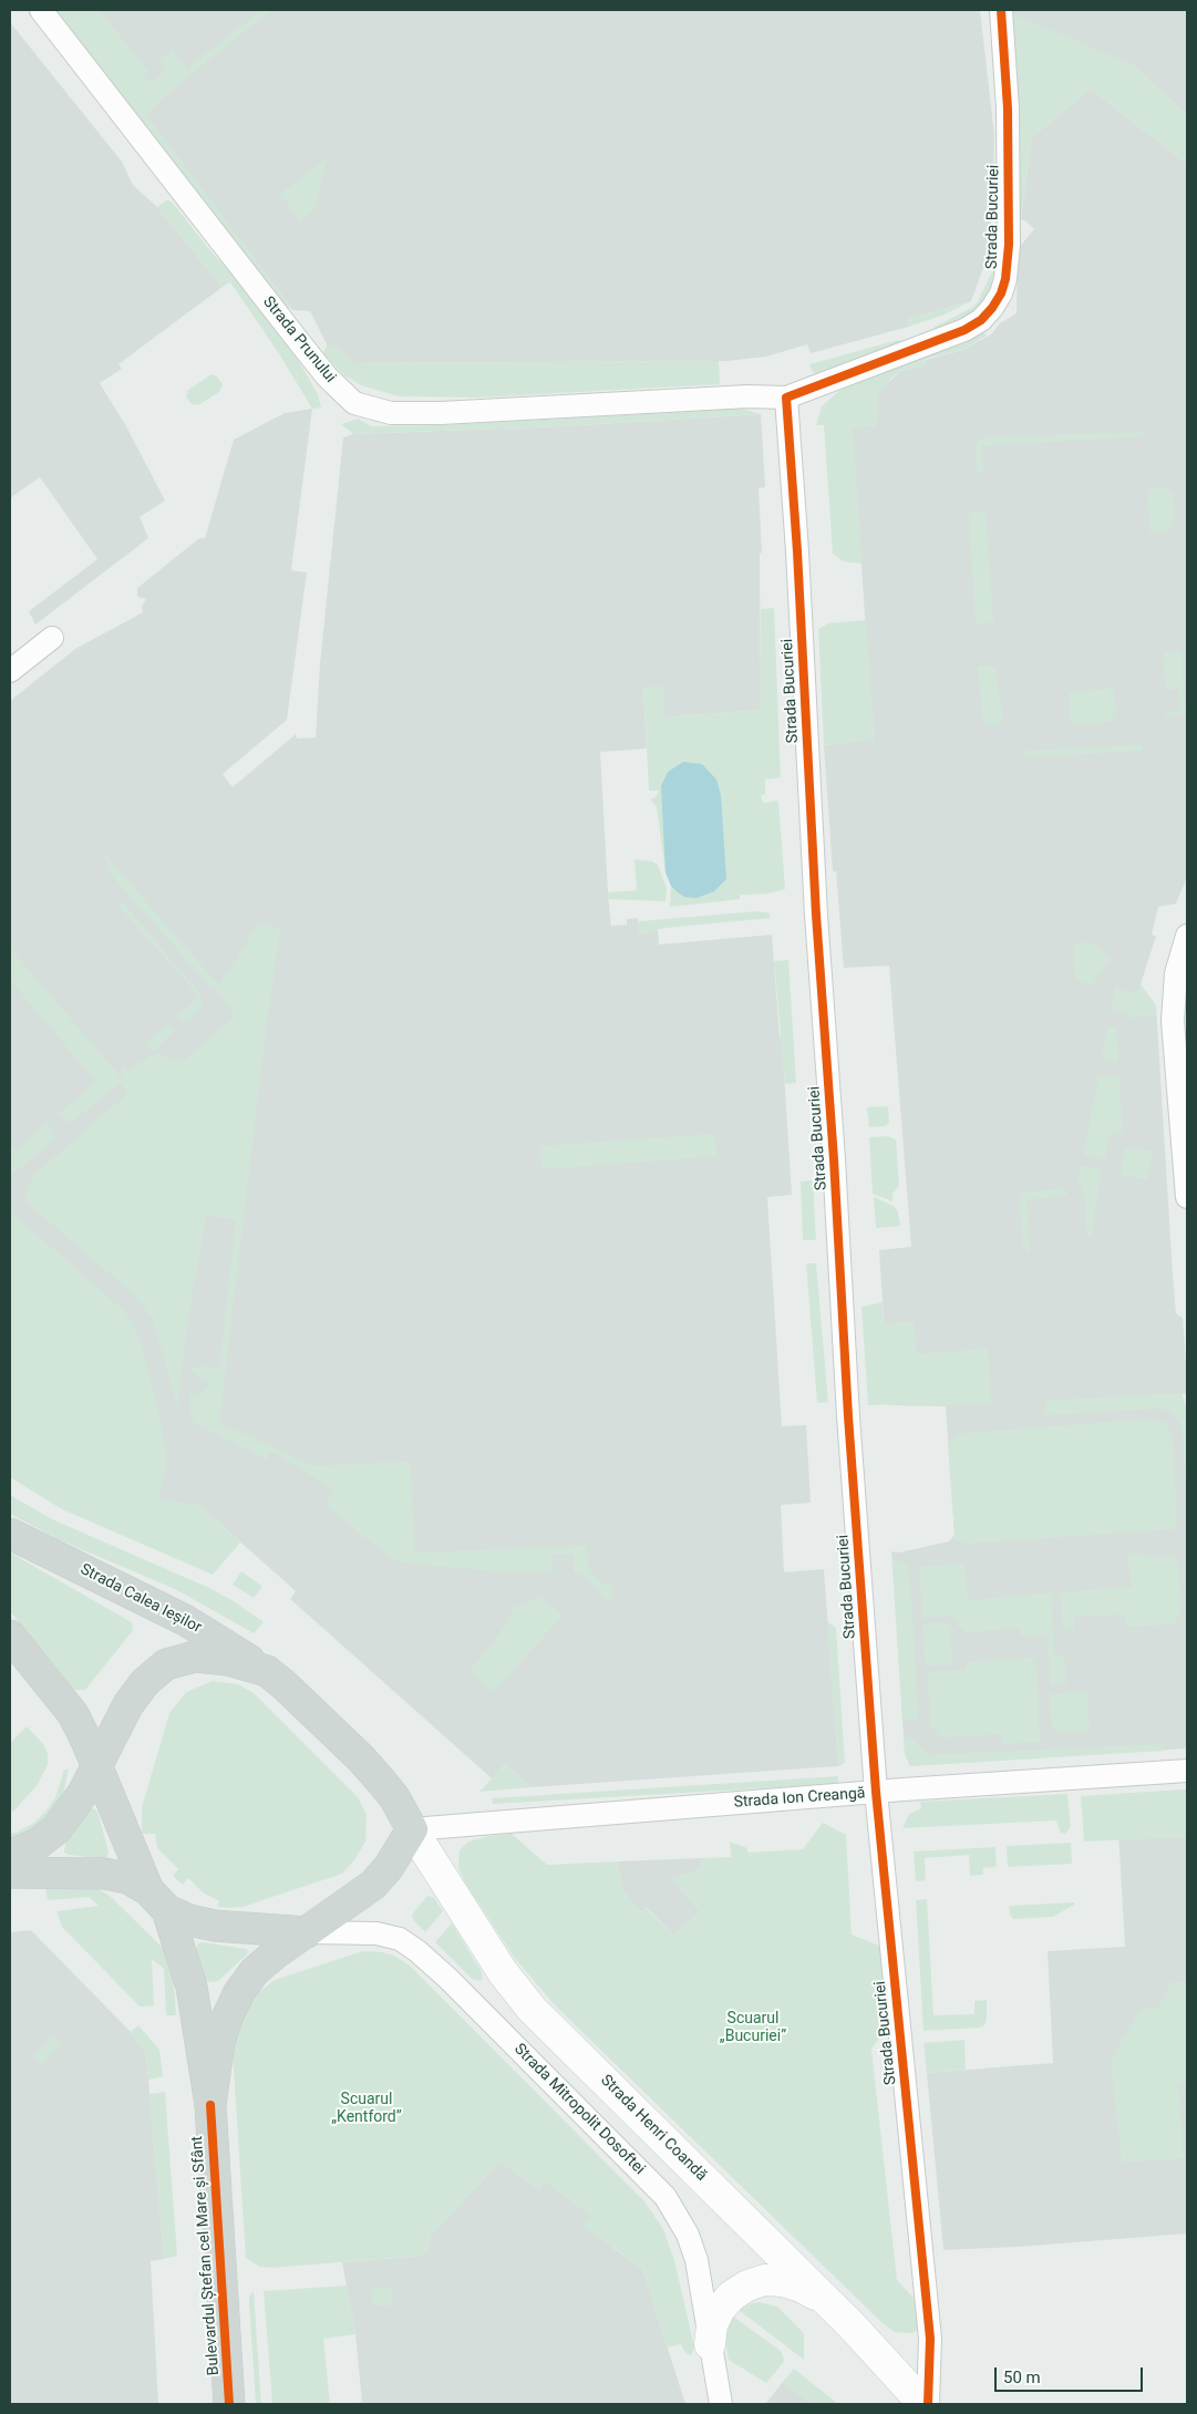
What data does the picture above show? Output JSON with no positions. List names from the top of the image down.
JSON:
{
  "streets": {
    "main road": ["Strada Calea Ieșilor", "Strada Henri Coandă", "Bulevardul Ștefan cel Mare și Sfânt"],
    "street": [
      "Strada Bucuriei",
      "Strada Prunului",
      "Strada Ion Creangă",
      "Strada Mitropolit Dosoftei"
    ]
  },
  "crossings": [
    ["Strada Bucuriei", "Strada Prunului"],
    ["Strada Bucuriei", "Strada Ion Creangă"],
    ["Strada Calea Ieșilor", "Strada Ion Creangă"],
    ["Strada Calea Ieșilor", "Strada Henri Coandă"],
    ["Strada Calea Ieșilor", "Bulevardul Ștefan cel Mare și Sfânt"],
    ["Strada Ion Creangă", "Strada Henri Coandă"],
    ["Strada Ion Creangă", "Bulevardul Ștefan cel Mare și Sfânt"],
    ["Strada Mitropolit Dosoftei", "Bulevardul Ștefan cel Mare și Sfânt"],
    ["Strada Henri Coandă", "Bulevardul Ștefan cel Mare și Sfânt"]
  ],
  "parks": ["Scuarul „Bucuriei”", "Scuarul „Kentford”"],
  "scale_bar": "50 m"
}
